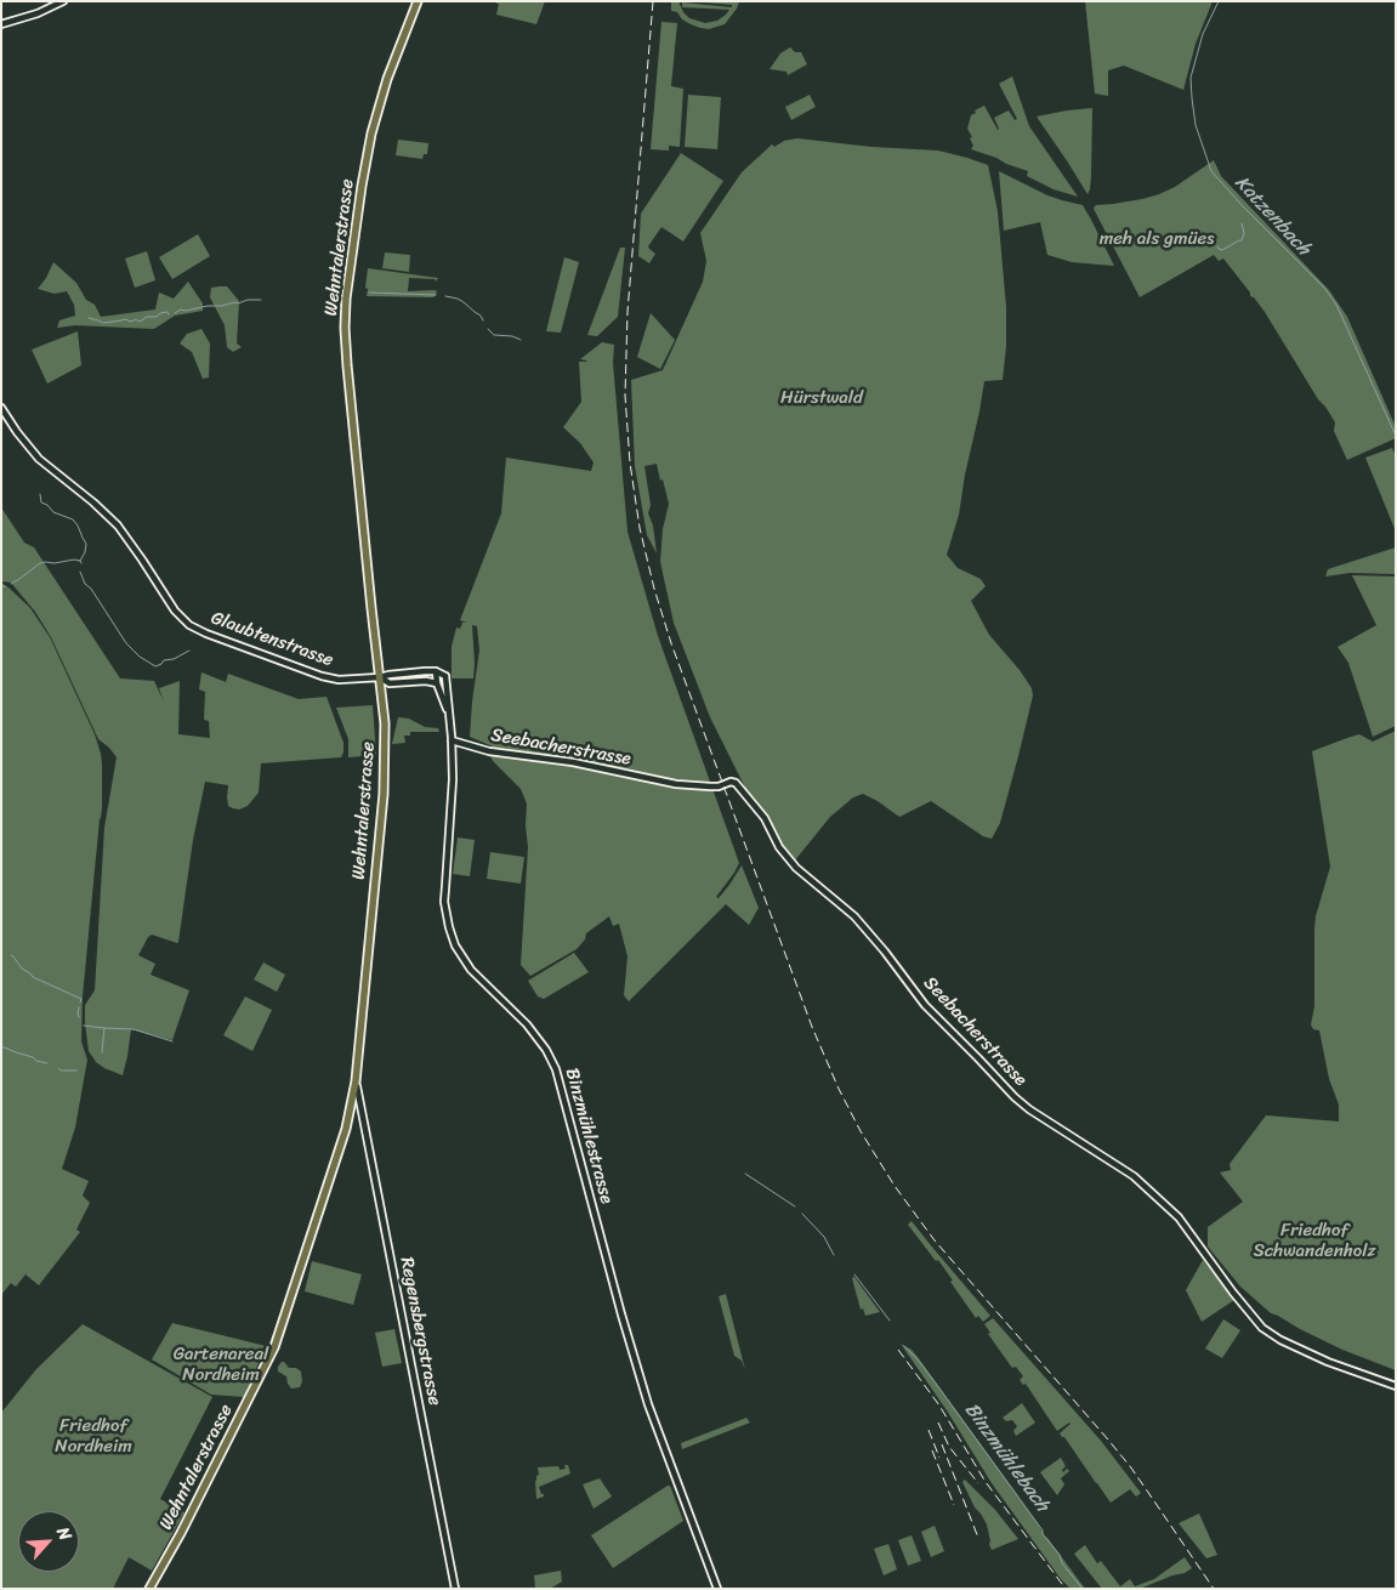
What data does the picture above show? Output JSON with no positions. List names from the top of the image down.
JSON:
{
  "streets": {
    "main road": ["Wehntalerstrasse"],
    "street": [
      "Glaubtenstrasse",
      "Seebacherstrasse",
      "Binzmühlestrasse",
      "Regensbergstrasse"
    ]
  },
  "crossings": [
    ["Wehntalerstrasse", "Glaubtenstrasse"],
    ["Wehntalerstrasse", "Regensbergstrasse"],
    ["Seebacherstrasse", "Binzmühlestrasse"]
  ],
  "water": ["Katzenbach", "Binzmühlebach"],
  "parks": [
    "meh als gmües",
    "Hürstwald",
    "Friedhof Schwandenholz",
    "Gartenareal Nordheim",
    "Friedhof Nordheim"
  ],
  "north": "top right"
}
